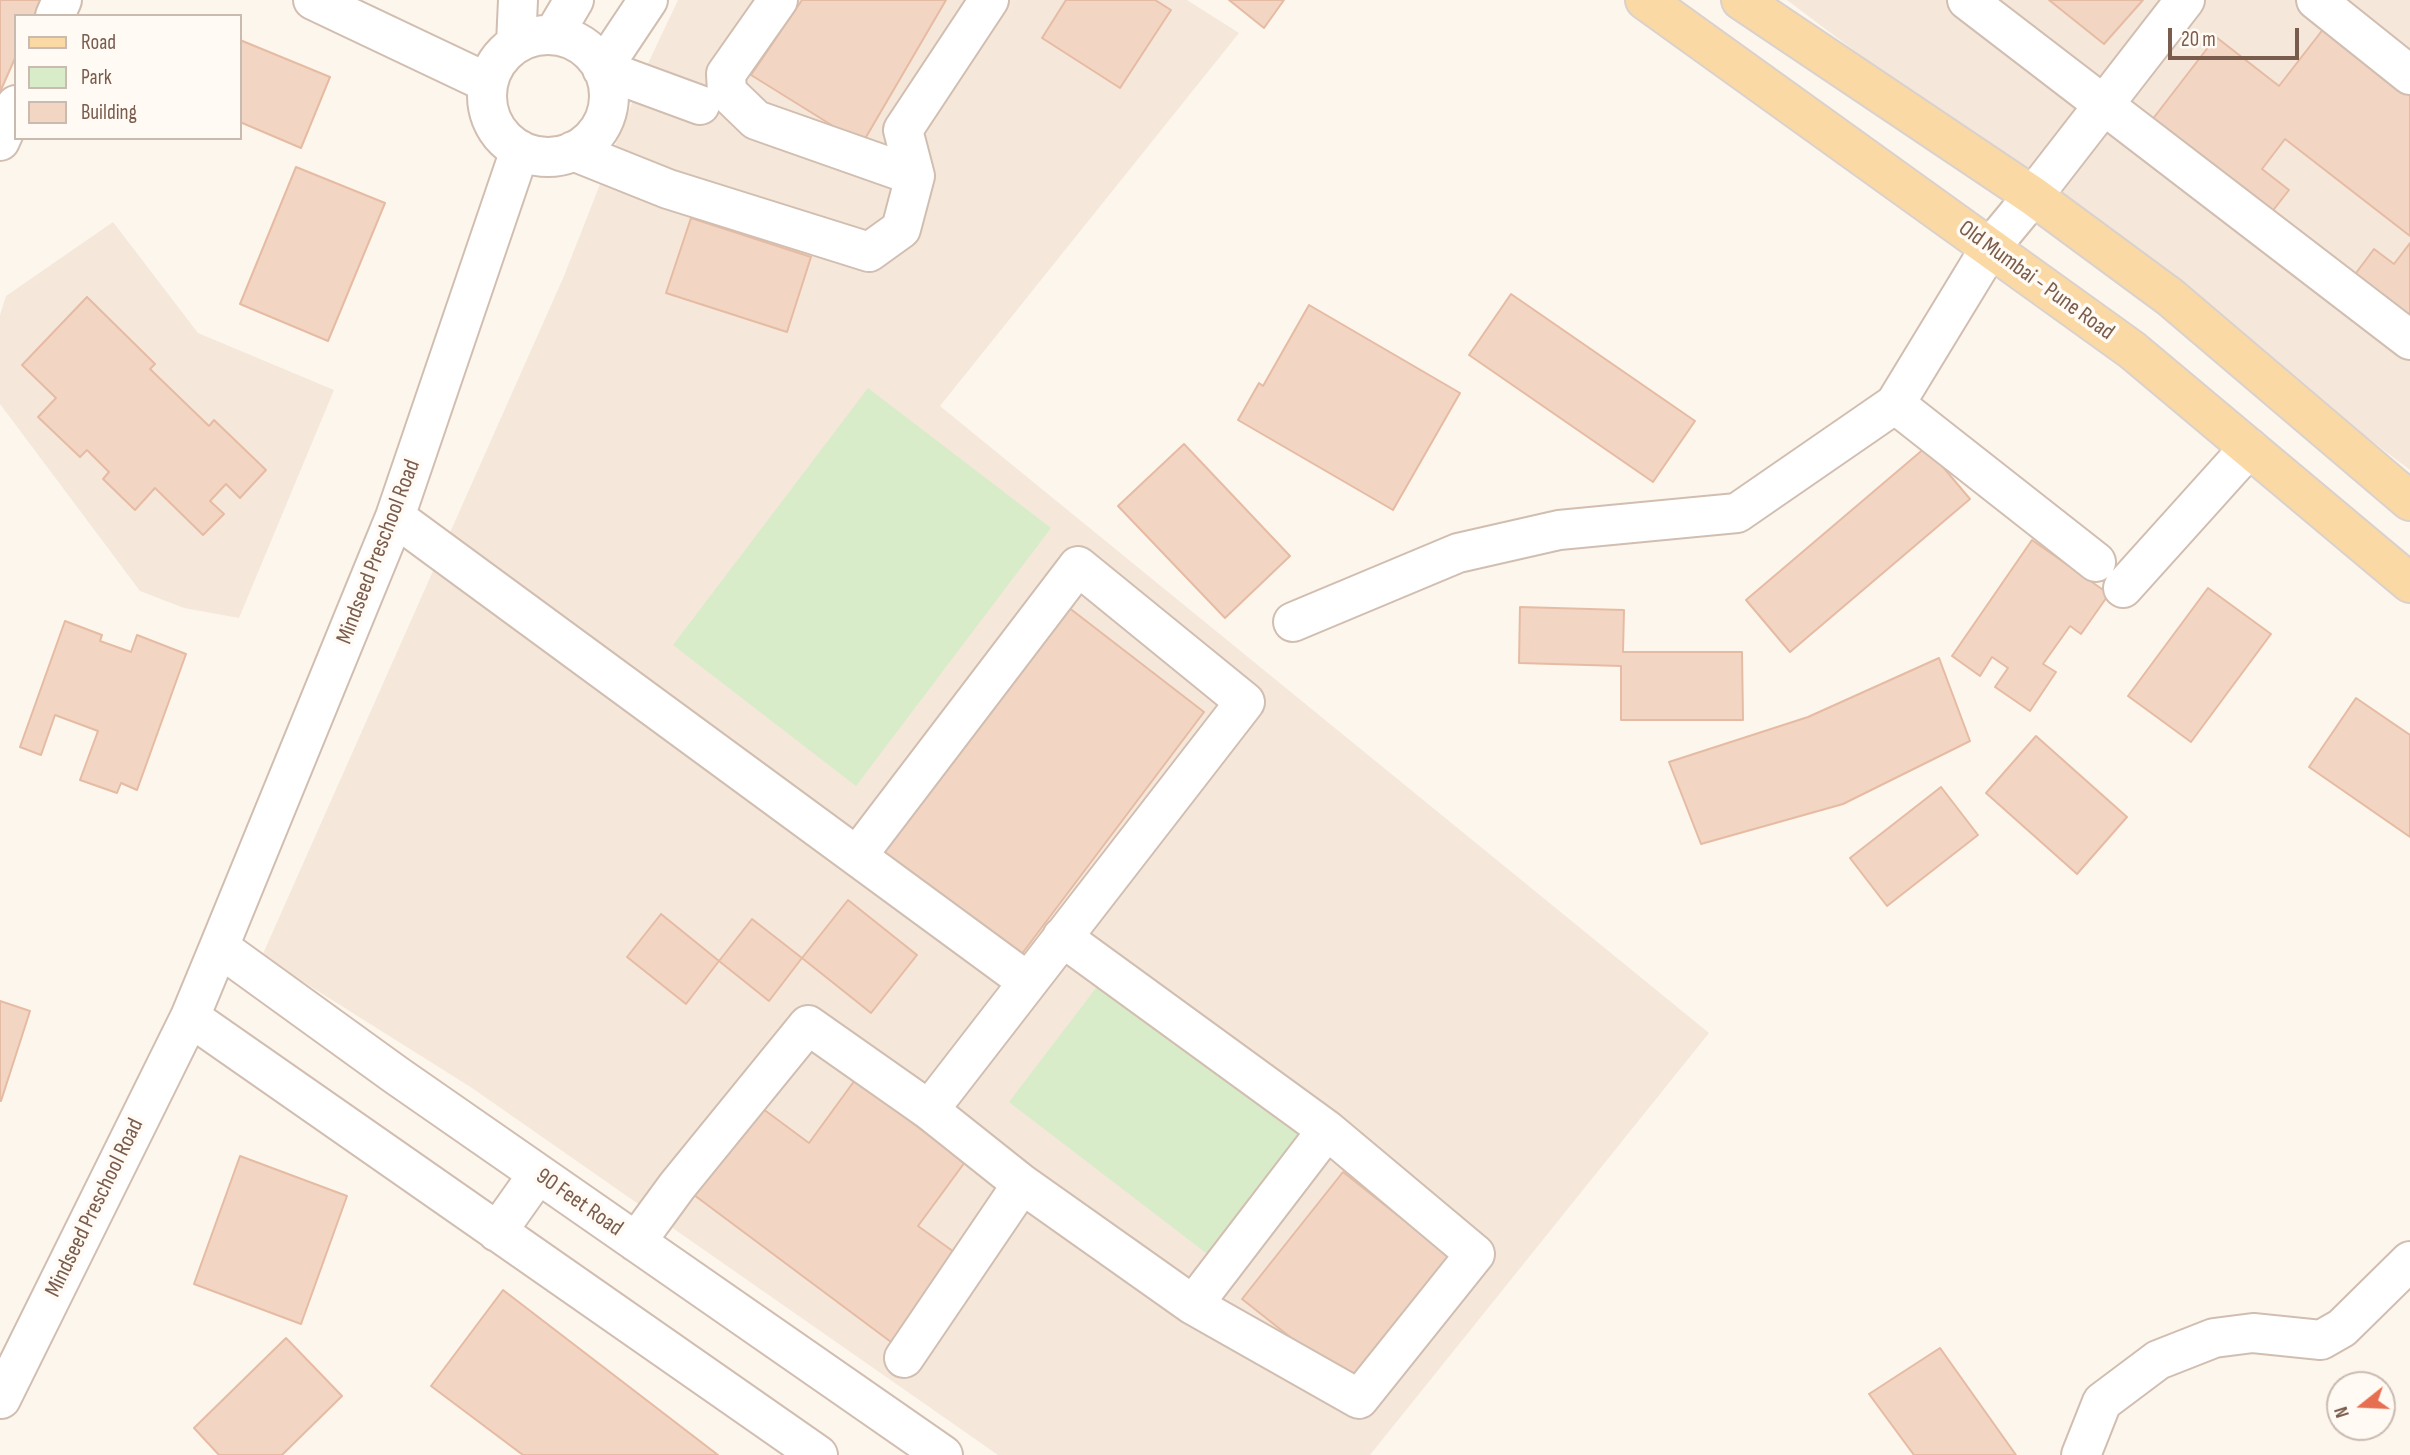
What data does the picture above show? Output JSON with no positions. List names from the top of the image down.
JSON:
{
  "streets": {
    "main road": ["Old Mumbai - Pune Road"],
    "street": ["Mindseed Preschool Road", "90 Feet Road"]
  },
  "crossings": [
    ["Mindseed Preschool Road", "90 Feet Road"]
  ],
  "legend": ["Road", "Park", "Building"],
  "scale_bar": "20 m",
  "north": "left"
}
